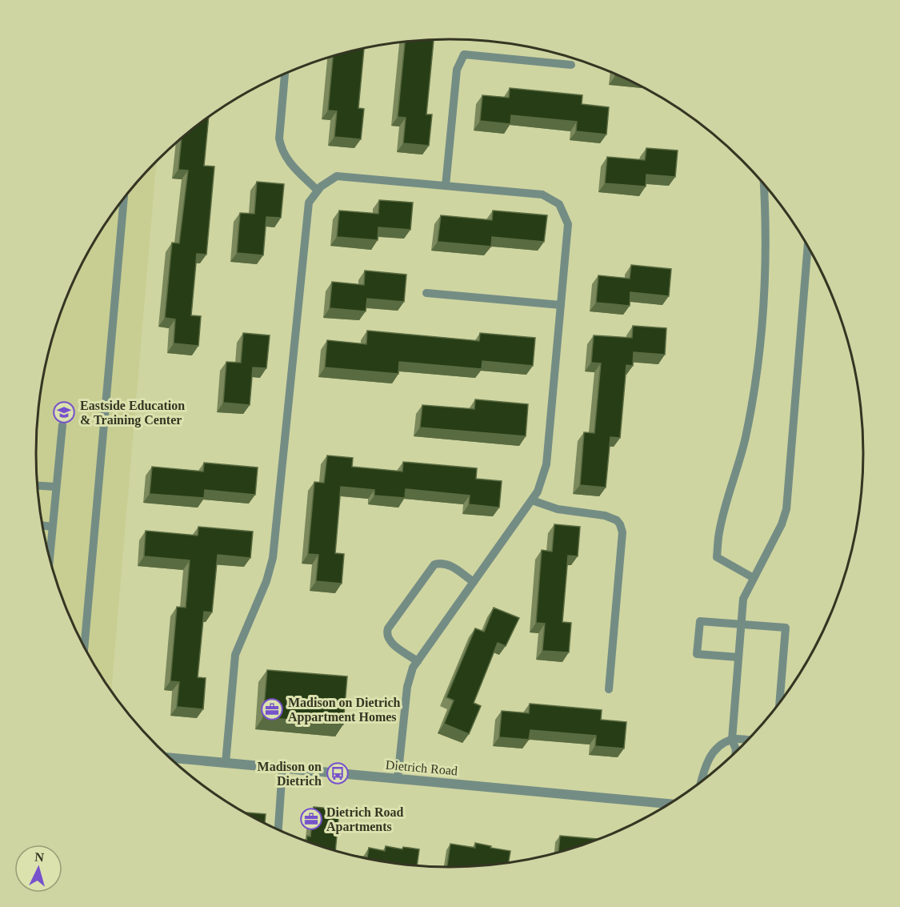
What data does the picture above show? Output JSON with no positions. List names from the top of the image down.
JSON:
{
  "streets": {
    "street": ["Dietrich Road"]
  },
  "places": {
    "school or university": ["Eastside Education & Training Center"],
    "office": ["Madison on Dietrich Appartment Homes", "Dietrich Road Apartments"],
    "bus stop": ["Madison on Dietrich"]
  },
  "north": "top"
}
